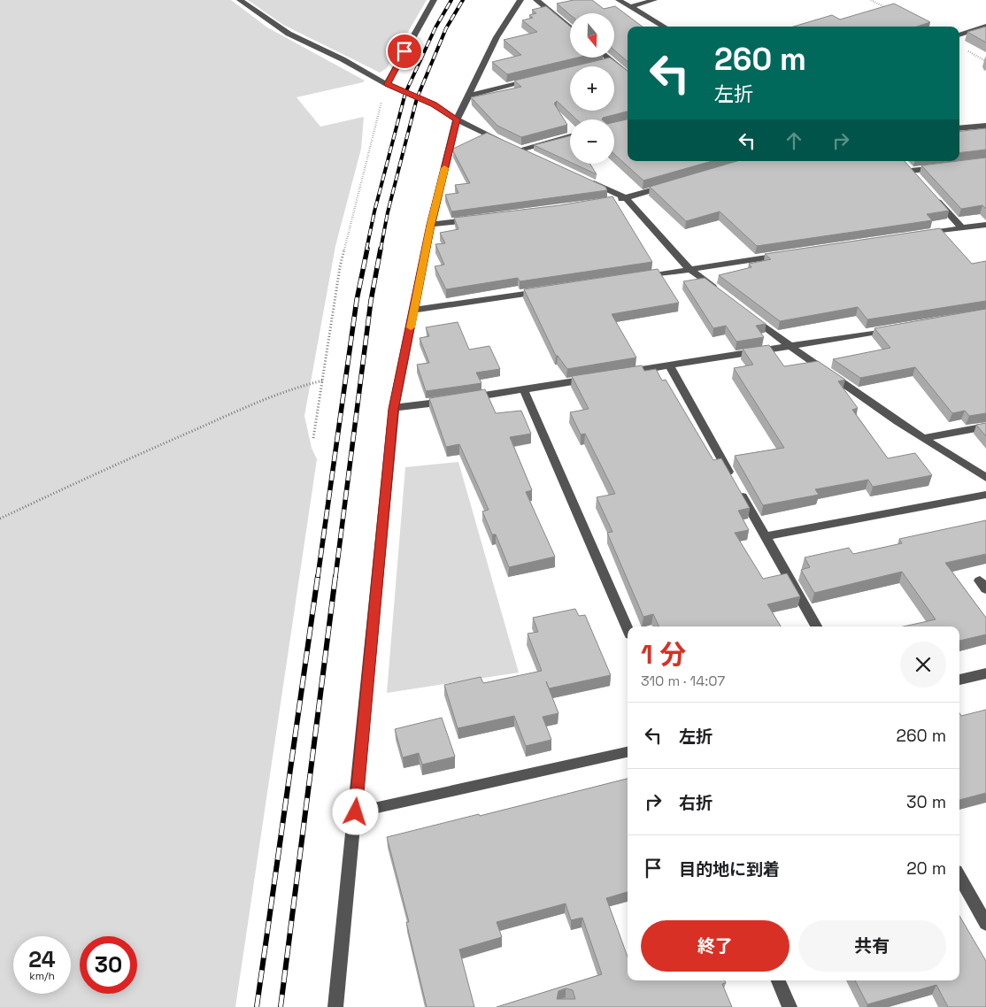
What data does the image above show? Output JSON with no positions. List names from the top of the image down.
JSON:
{
  "north": "bottom",
  "page": {
    "map_buttons": ["+", "−"],
    "turn": ["260 m", "左折"],
    "heading": ["1 分", "310 m · 14:07"],
    "list": [
      {
        "name": "左折",
        "value": "260 m"
      },
      {
        "name": "右折",
        "value": "30 m"
      },
      {
        "name": "目的地に到着",
        "value": "20 m"
      }
    ],
    "buttons": ["終了", "共有"],
    "speed": "24 km/h",
    "limit": "30"
  }
}
